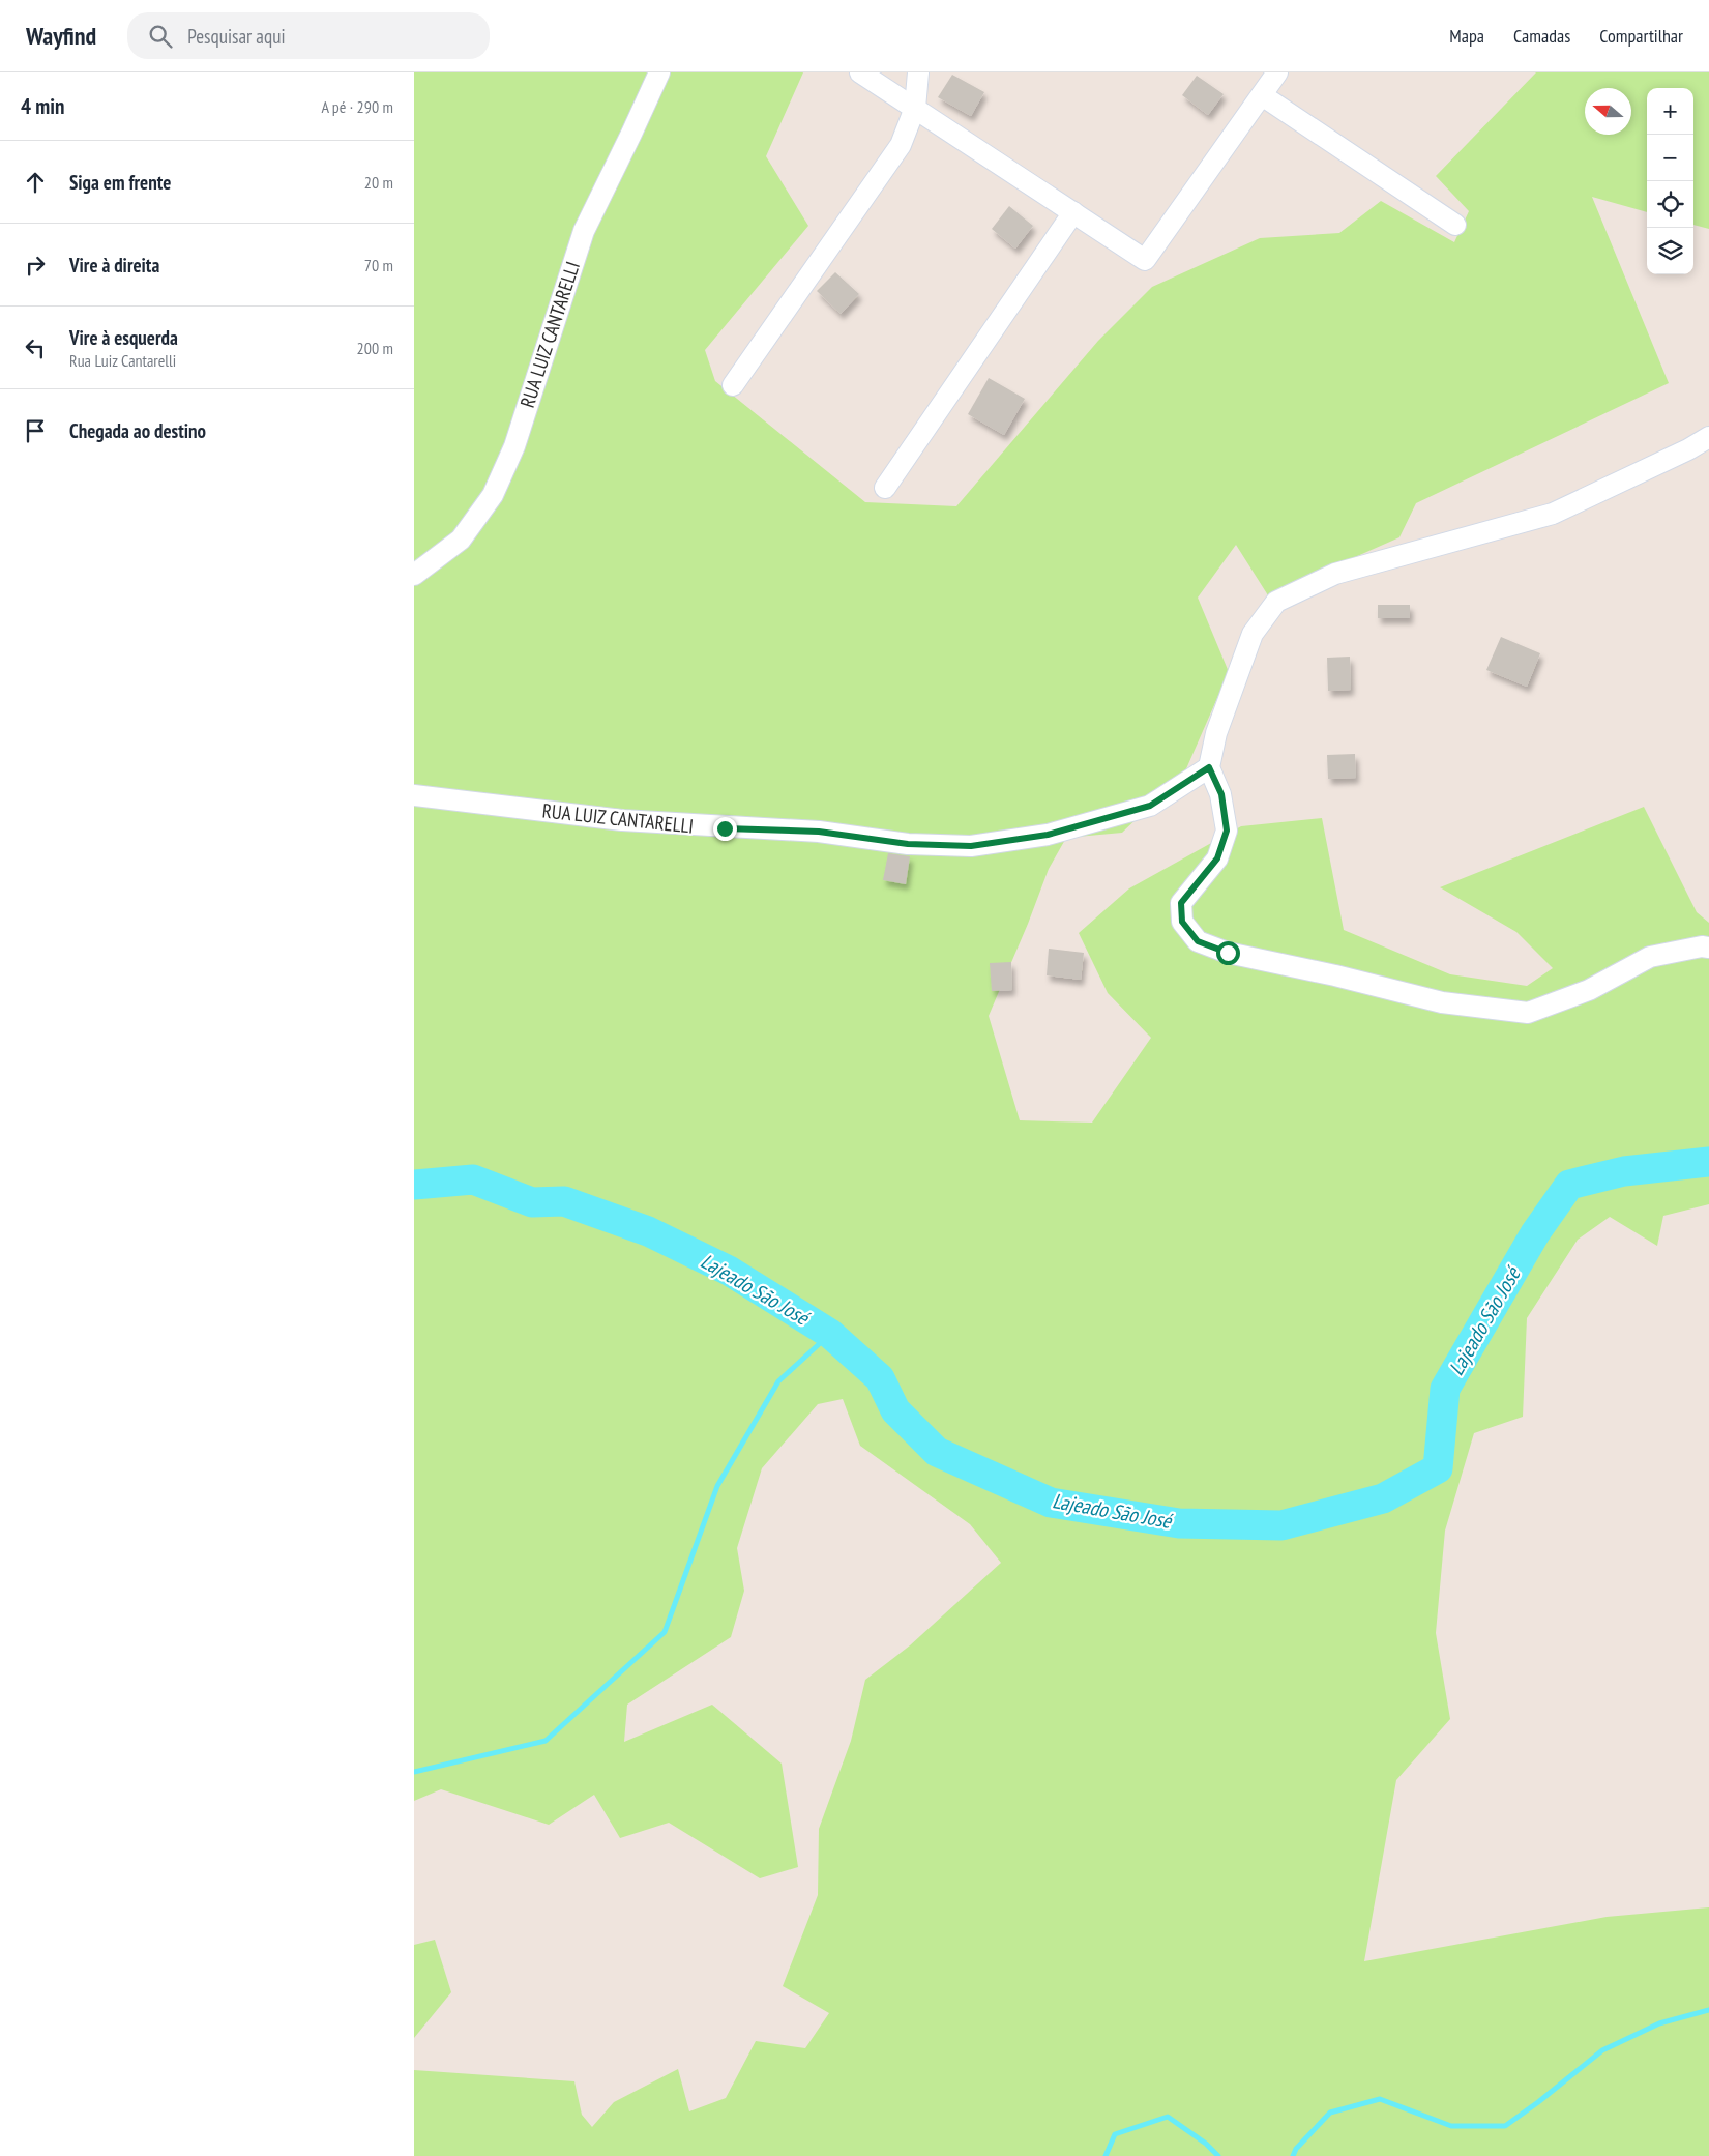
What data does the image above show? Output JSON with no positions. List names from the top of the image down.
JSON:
{
  "streets": {
    "street": ["RUA LUIZ CANTARELLI"]
  },
  "water": ["Lajeado São José"],
  "north": "left",
  "page": {
    "header": "Wayfind",
    "search": "Pesquisar aqui",
    "nav": ["Mapa", "Camadas", "Compartilhar"],
    "heading": ["4 min", "A pé · 290 m"],
    "map_buttons": ["+", "−"],
    "list": [
      ["Siga em frente", "20 m"],
      ["Vire à direita", "70 m"],
      ["Vire à esquerda", "Rua Luiz Cantarelli", "200 m"],
      "Chegada ao destino"
    ]
  }
}
